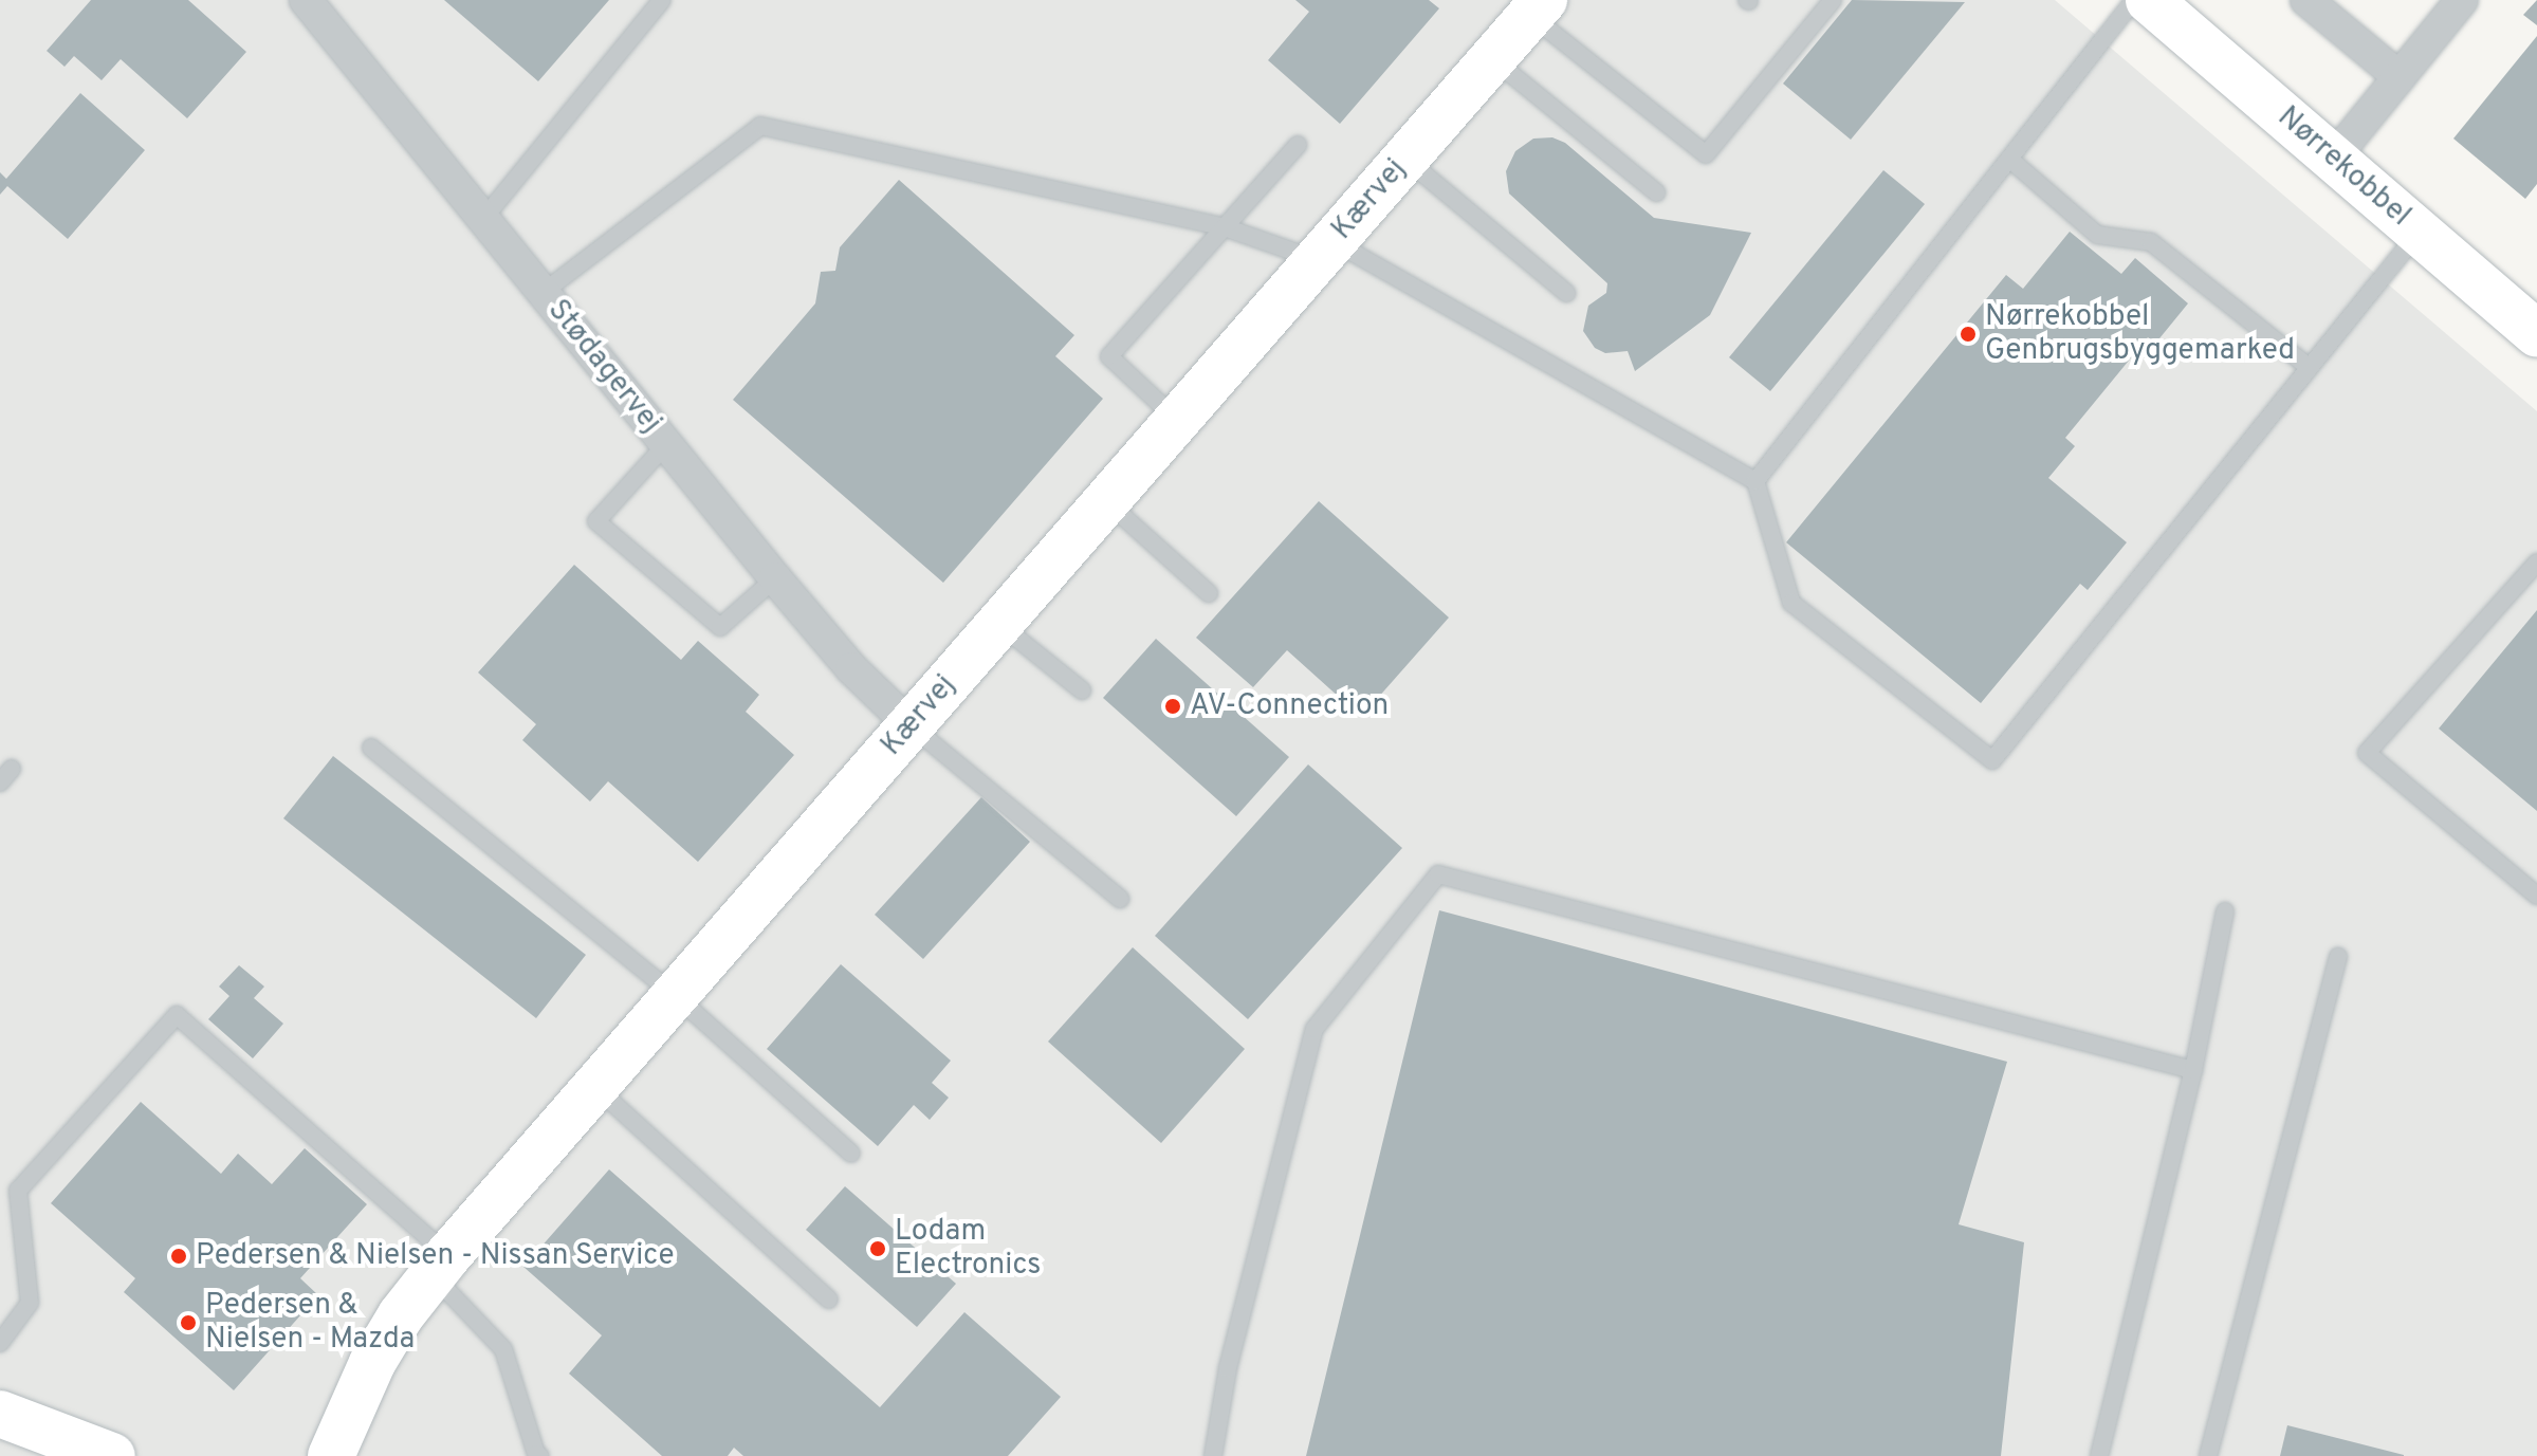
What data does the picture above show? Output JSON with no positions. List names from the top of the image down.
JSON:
{
  "streets": {
    "street": ["Nørrekobbel", "Kærvej", "Stødagervej"]
  },
  "crossings": [
    ["Kærvej", "Stødagervej"]
  ],
  "places": [
    "Nørrekobbel Genbrugsbyggemarked",
    "AV-Connection",
    "Lodam Electronics",
    "Pedersen & Nielsen - Nissan Service",
    "Pedersen & Nielsen - Mazda"
  ]
}
